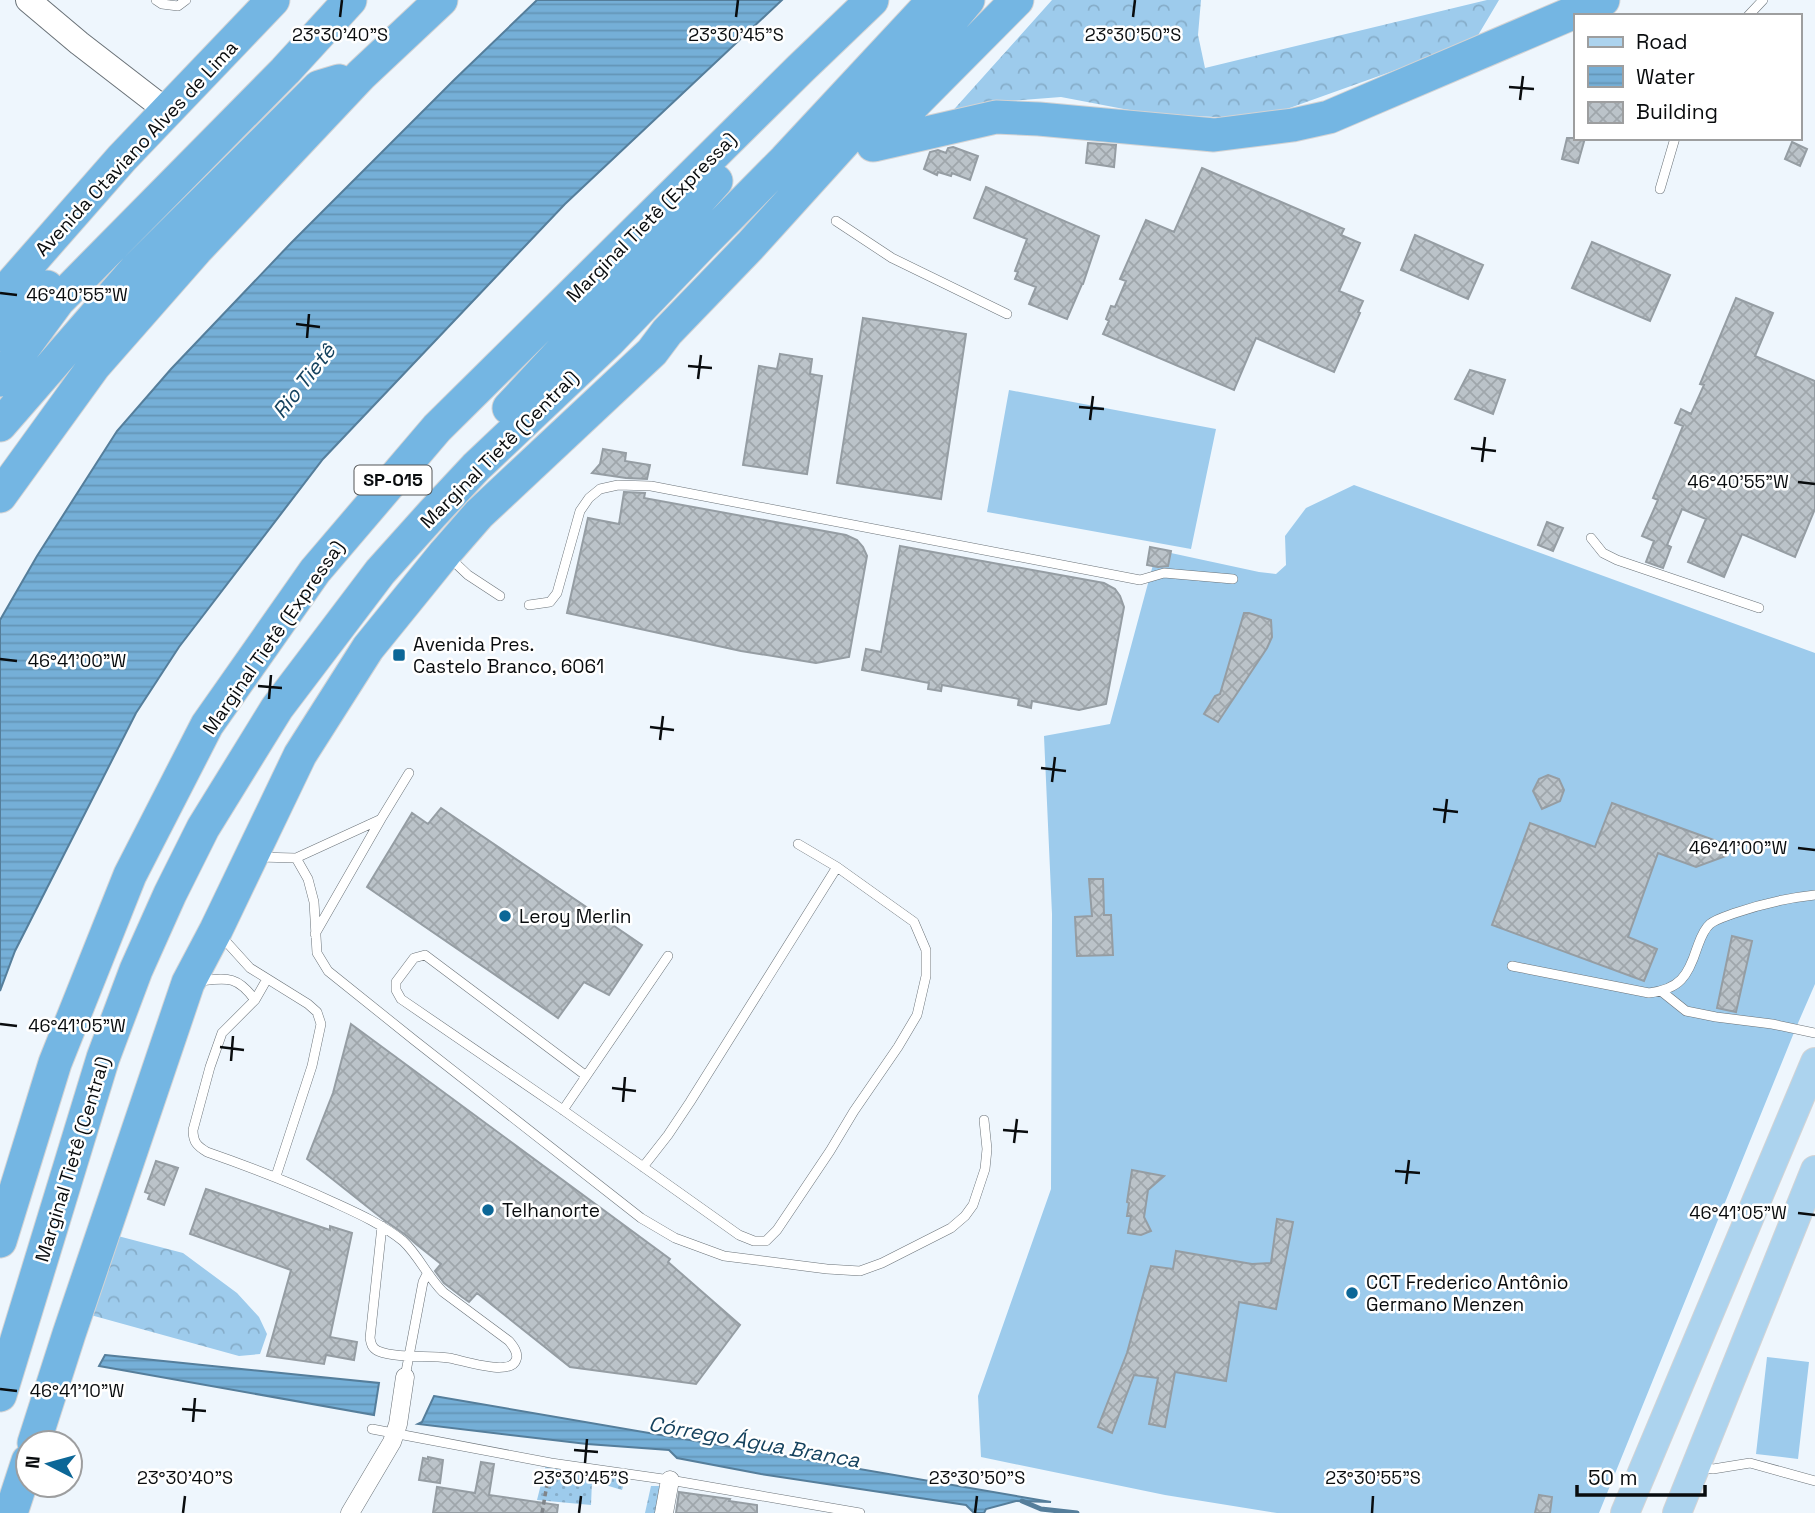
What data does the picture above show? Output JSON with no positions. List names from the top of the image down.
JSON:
{
  "streets": {
    "highway": [
      "Avenida Otaviano Alves de Lima",
      "Marginal Tietê (Expressa)",
      "Marginal Tietê (Central)",
      "SP-015"
    ]
  },
  "water": ["Rio Tietê", "Córrego Água Branca"],
  "places": {
    "transit": ["Avenida Pres. Castelo Branco, 6061"],
    "other": ["Leroy Merlin", "Telhanorte", "CCT Frederico Antônio Germano Menzen"]
  },
  "legend": ["Road", "Water", "Building"],
  "scale_bar": "50 m",
  "north": "left",
  "coordinates": [
    "23°30'40\"S",
    "23°30'45\"S",
    "23°30'50\"S",
    "46°40'55\"W",
    "46°41'00\"W",
    "46°41'05\"W",
    "46°41'10\"W",
    "23°30'55\"S"
  ]
}
